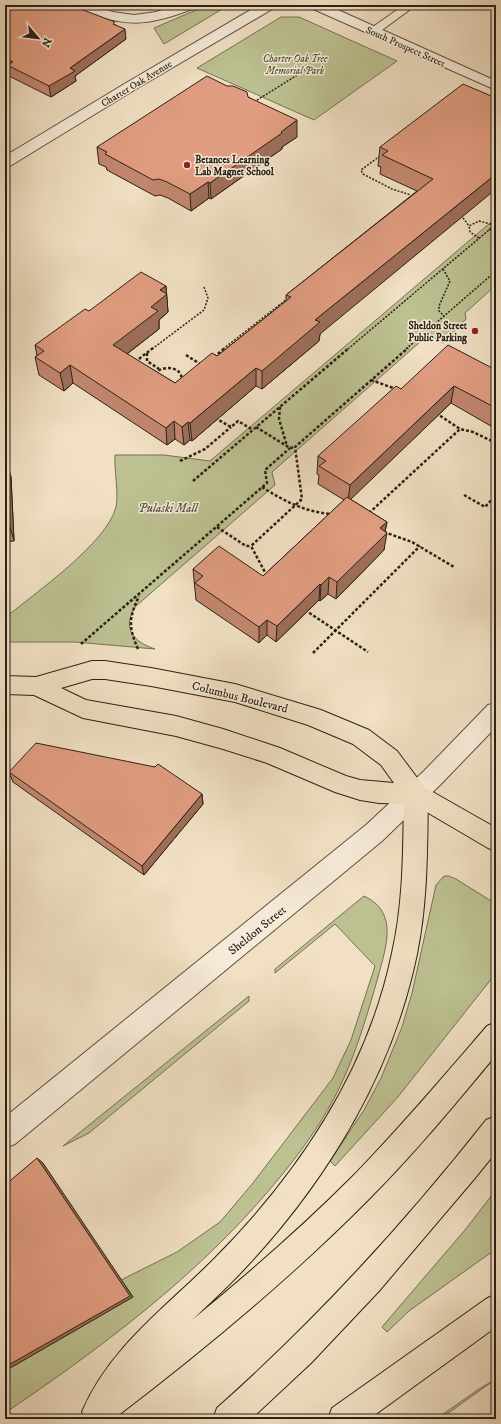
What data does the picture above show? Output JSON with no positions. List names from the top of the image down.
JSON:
{
  "streets": {
    "main road": ["Columbus Boulevard"],
    "street": ["South Prospect Street", "Charter Oak Avenue", "Sheldon Street"]
  },
  "crossings": [
    ["Columbus Boulevard", "Sheldon Street"]
  ],
  "parks": ["Charter Oak Tree Memorial Park", "Pulaski Mall"],
  "places": ["Betances Learning Lab Magnet School", "Sheldon Street Public Parking"],
  "north": "bottom right"
}
